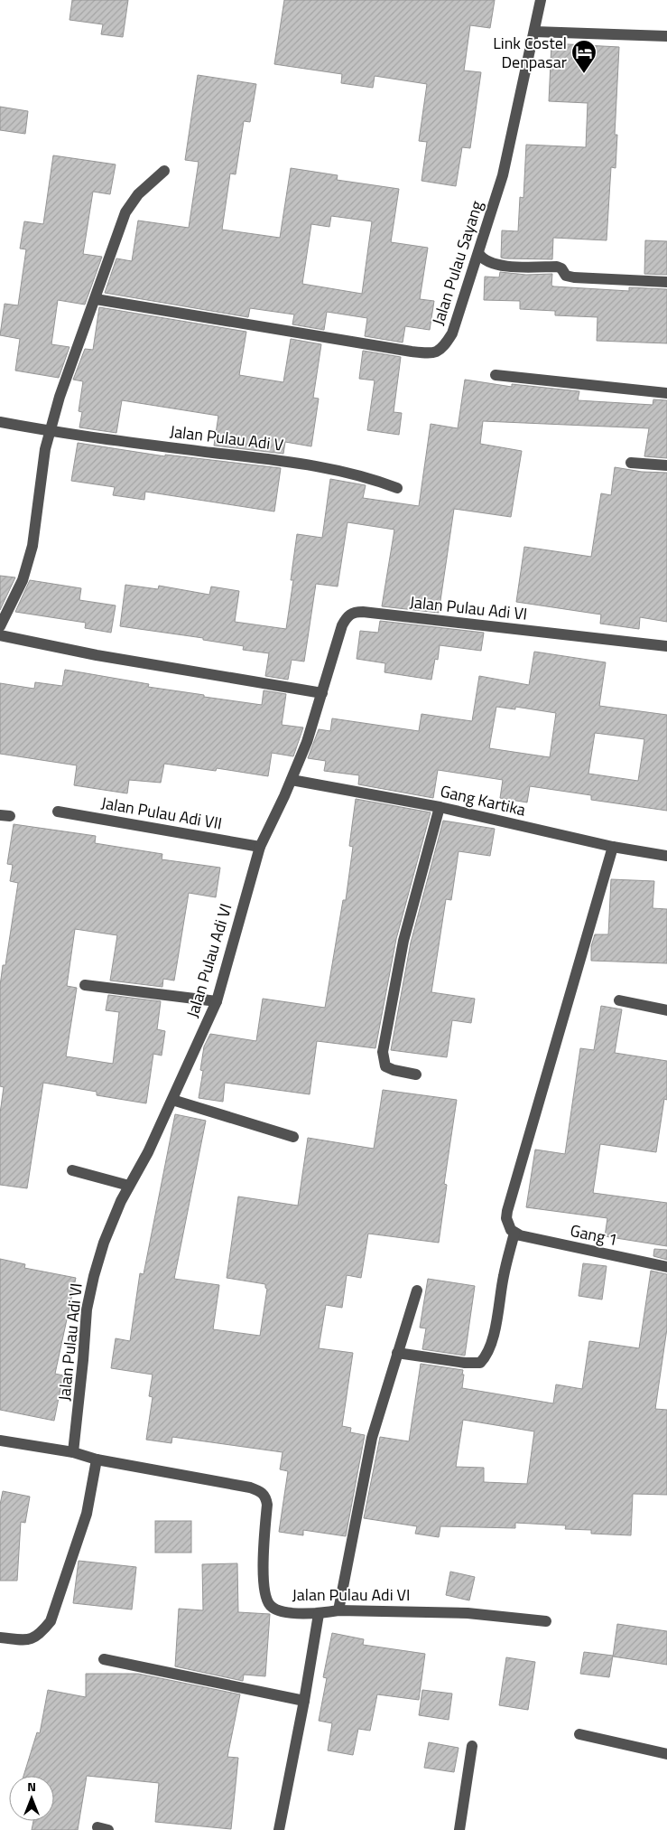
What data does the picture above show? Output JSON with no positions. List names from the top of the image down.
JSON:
{
  "streets": {
    "street": [
      "Jalan Pulau Sayang",
      "Jalan Pulau Adi V",
      "Jalan Pulau Adi VI",
      "Gang Kartika",
      "Jalan Pulau Adi VII",
      "Gang 1"
    ]
  },
  "crossings": [
    ["Jalan Pulau Adi VI", "Gang Kartika"],
    ["Jalan Pulau Adi VI", "Jalan Pulau Adi VII"]
  ],
  "places": {
    "hotel": ["Link Costel Denpasar"]
  },
  "north": "top"
}
